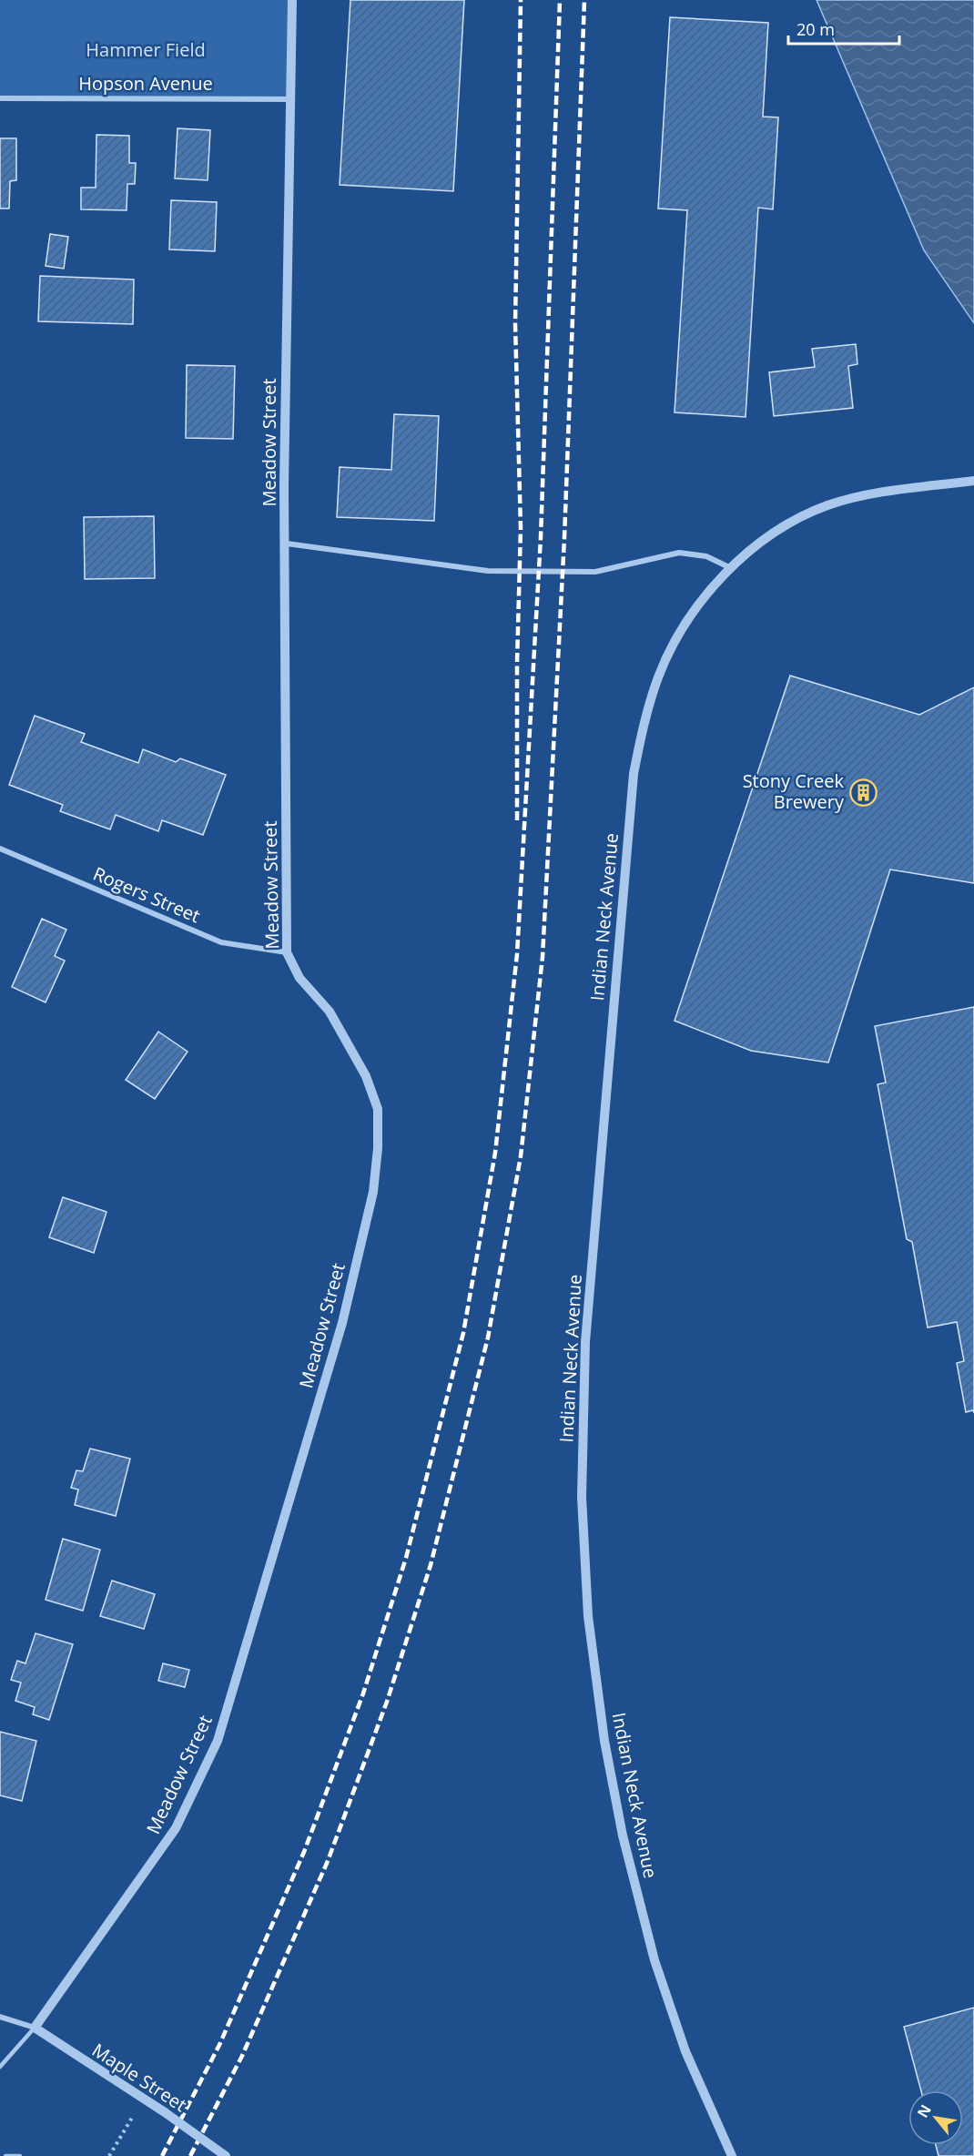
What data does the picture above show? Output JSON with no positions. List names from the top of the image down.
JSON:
{
  "streets": {
    "street": [
      "Hopson Avenue",
      "Meadow Street",
      "Rogers Street",
      "Indian Neck Avenue",
      "Maple Street"
    ]
  },
  "crossings": [
    ["Hopson Avenue", "Meadow Street"],
    ["Meadow Street", "Rogers Street"],
    ["Meadow Street", "Maple Street"]
  ],
  "parks": ["Hammer Field"],
  "places": {
    "building": ["Stony Creek Brewery"]
  },
  "scale_bar": "20 m",
  "north": "top left"
}
